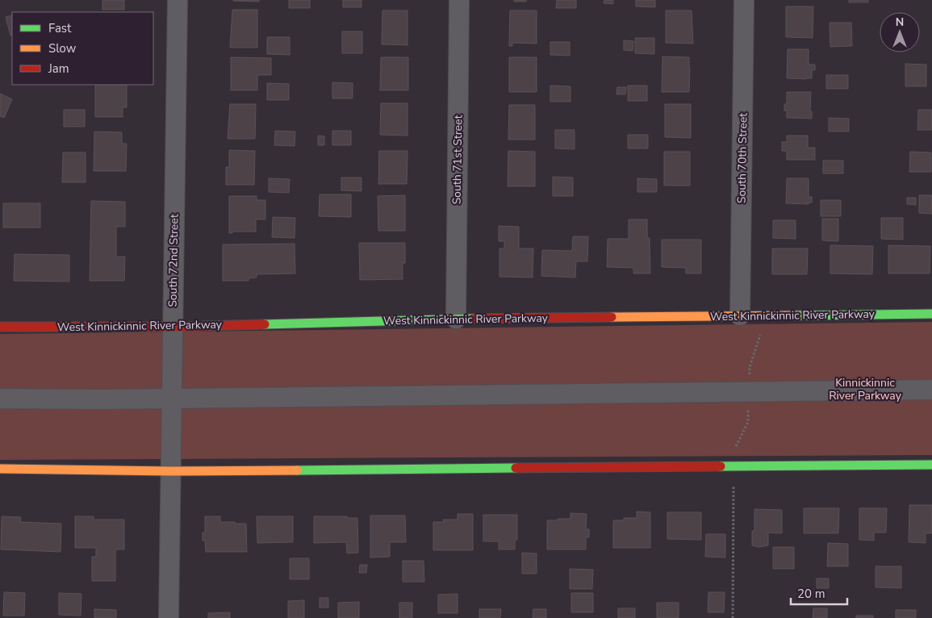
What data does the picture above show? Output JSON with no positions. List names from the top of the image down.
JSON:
{
  "streets": {
    "street": [
      "South 70th Street",
      "South 71st Street",
      "South 72nd Street",
      "West Kinnickinnic River Parkway"
    ]
  },
  "crossings": [
    ["South 70th Street", "West Kinnickinnic River Parkway"],
    ["South 71st Street", "West Kinnickinnic River Parkway"],
    ["South 72nd Street", "West Kinnickinnic River Parkway"]
  ],
  "parks": ["Kinnickinnic River Parkway"],
  "legend": ["Fast", "Slow", "Jam"],
  "scale_bar": "20 m",
  "north": "top"
}
